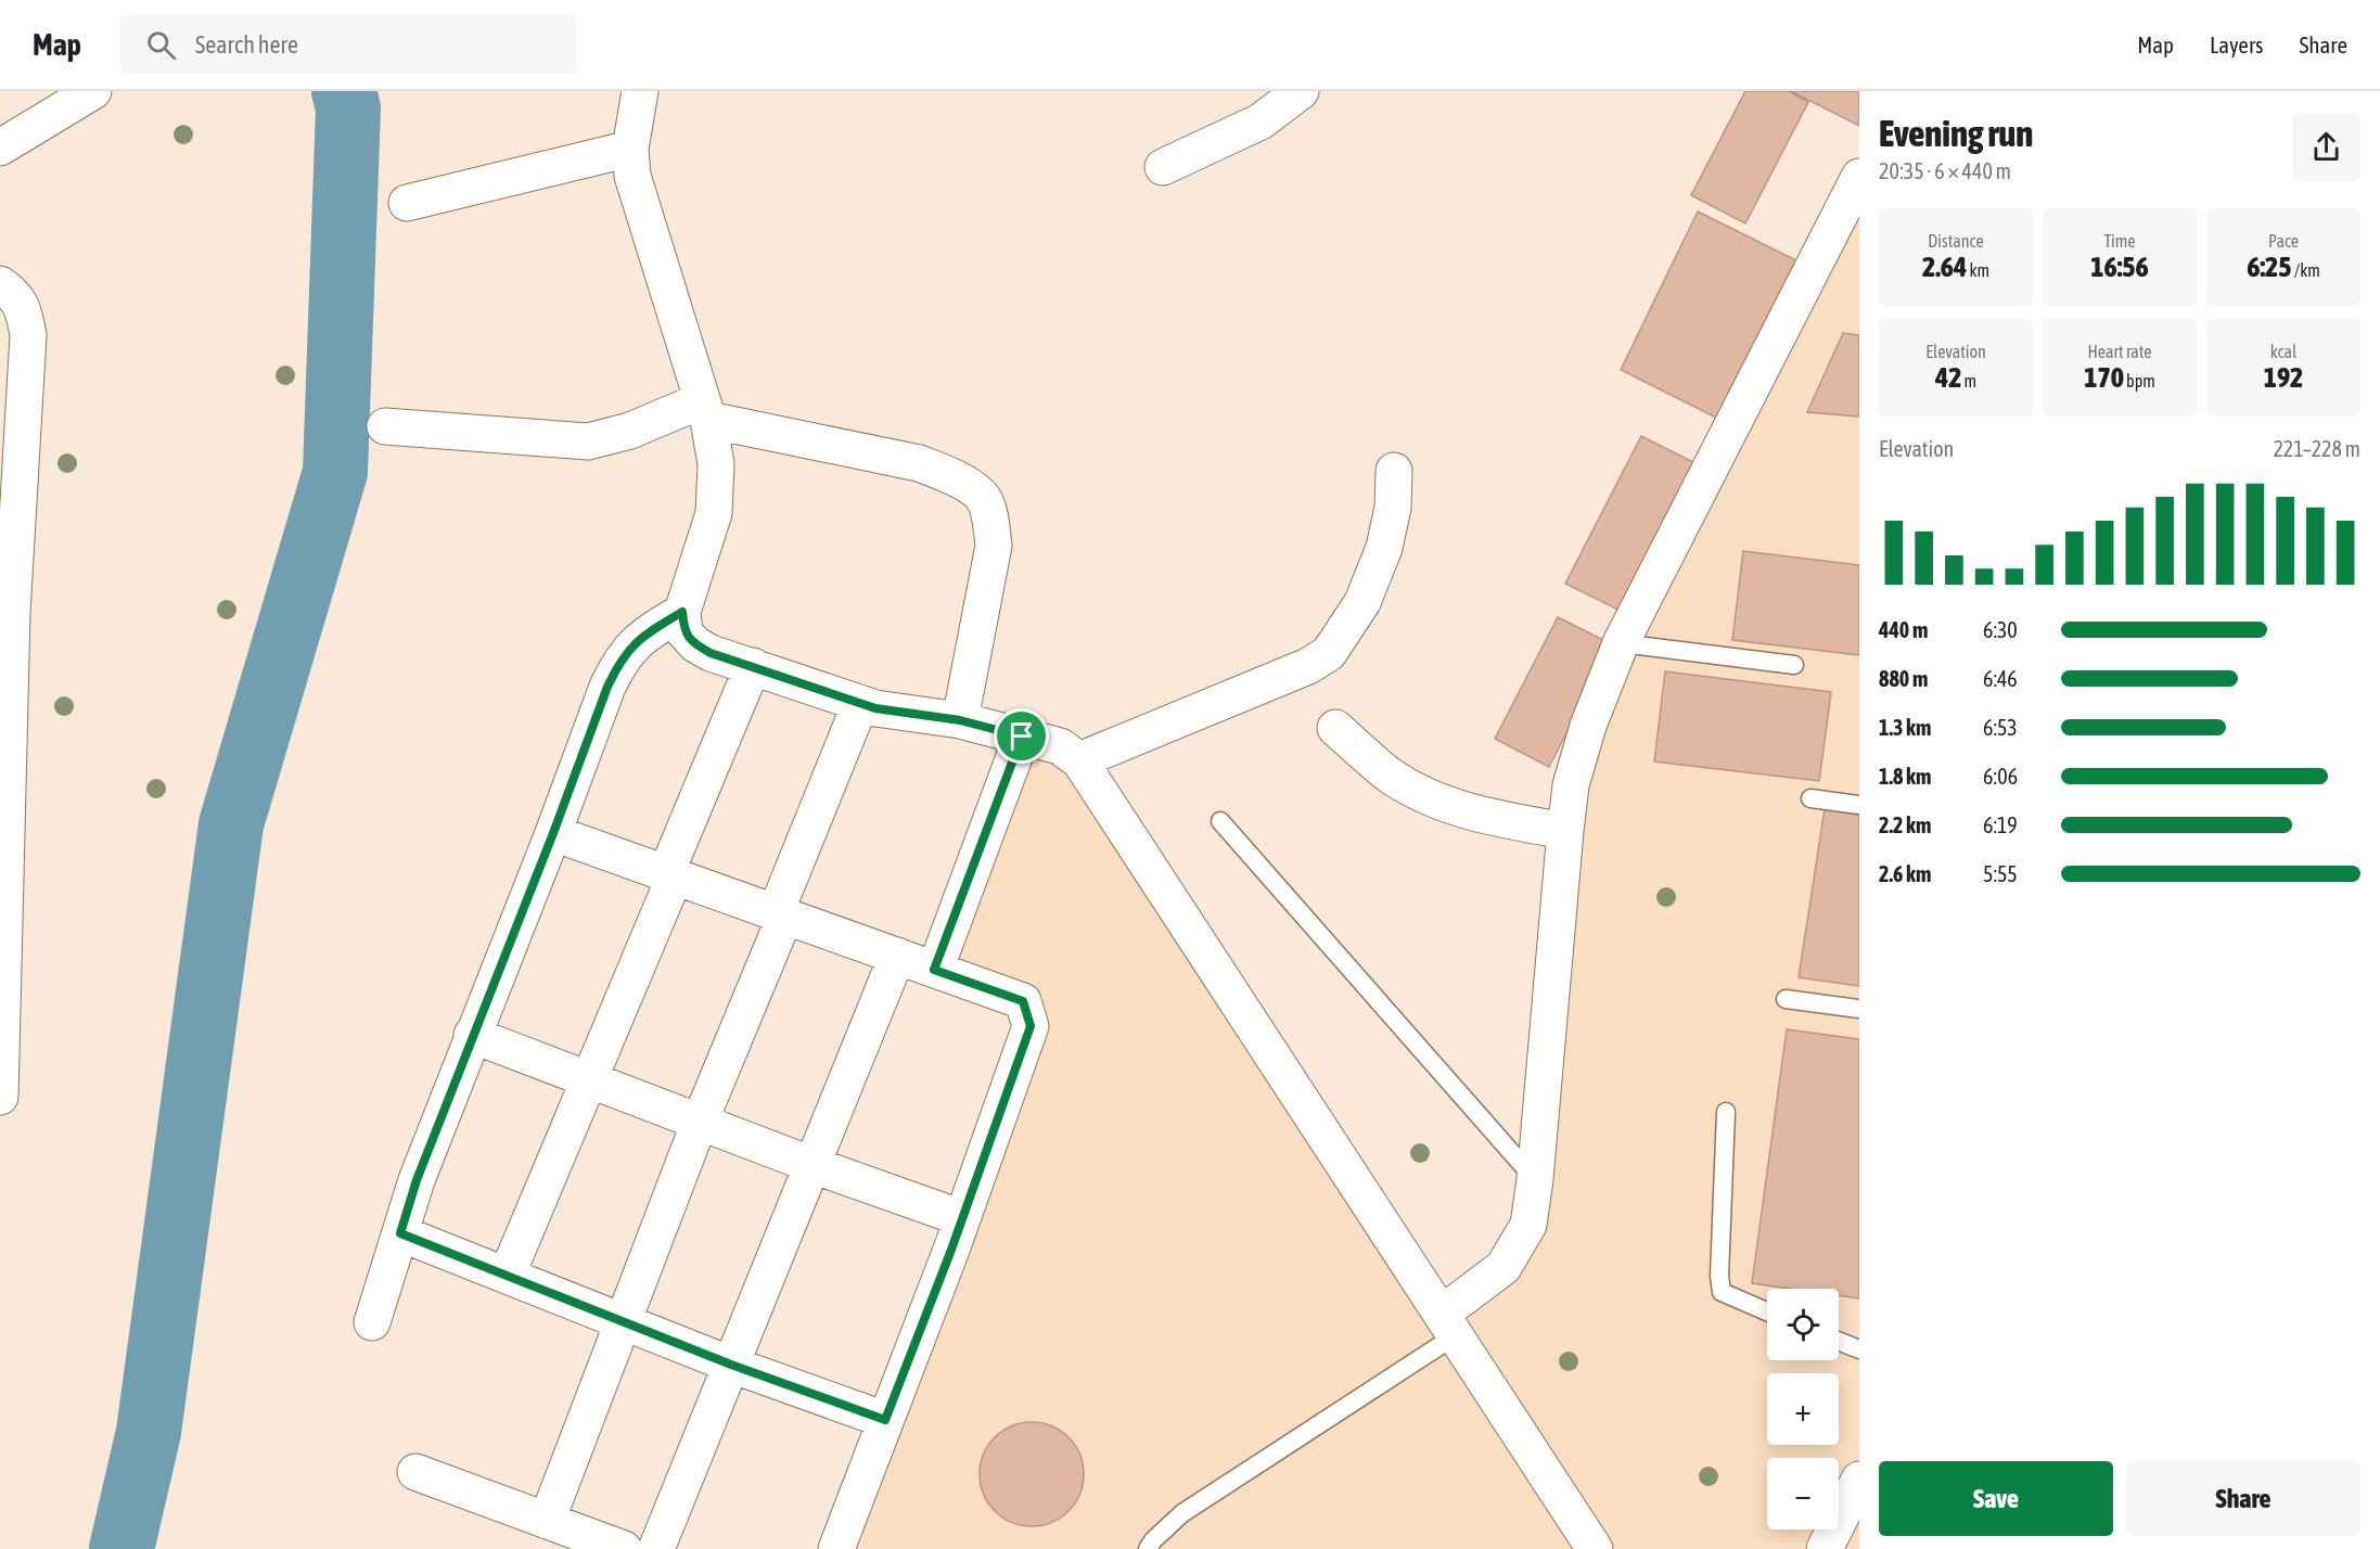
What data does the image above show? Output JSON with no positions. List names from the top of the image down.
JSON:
{
  "page": {
    "header": "Map",
    "search": "Search here",
    "nav": ["Map", "Layers", "Share"],
    "heading": ["Evening run", "20:35 · 6 × 440 m"],
    "stats": [
      ["Distance", "2.64 km"],
      ["Time", "16:56"],
      ["Pace", "6:25 /km"],
      ["Elevation", "42 m"],
      ["Heart rate", "170 bpm"],
      ["kcal", "192"]
    ],
    "chart": ["Elevation", "221–228 m"],
    "list": [
      {
        "name": "440 m",
        "note": "6:30"
      },
      {
        "name": "880 m",
        "note": "6:46"
      },
      {
        "name": "1.3 km",
        "note": "6:53"
      },
      {
        "name": "1.8 km",
        "note": "6:06"
      },
      {
        "name": "2.2 km",
        "note": "6:19"
      },
      {
        "name": "2.6 km",
        "note": "5:55"
      }
    ],
    "map_buttons": ["+", "−"],
    "buttons": ["Save", "Share"]
  }
}
